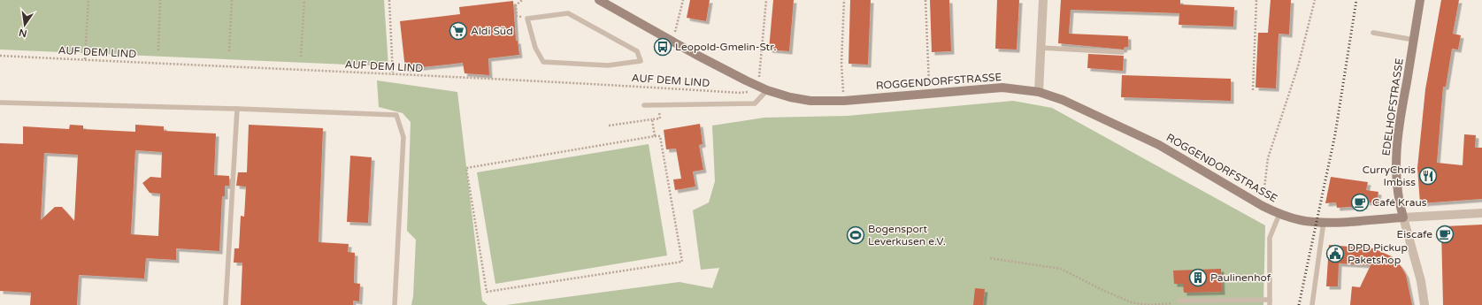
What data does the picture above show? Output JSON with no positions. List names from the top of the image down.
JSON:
{
  "streets": {
    "street": ["ROGGENDORFSTRASSE", "EDELHOFSTRASSE"],
    "path": ["AUF DEM LIND"]
  },
  "crossings": [
    ["AUF DEM LIND", "ROGGENDORFSTRASSE"],
    ["ROGGENDORFSTRASSE", "EDELHOFSTRASSE"]
  ],
  "places": {
    "supermarket": ["Aldi Süd"],
    "bus stop": ["Leopold-Gmelin-Str."],
    "restaurant": ["CurryChris Imbiss"],
    "cafe": ["Café Kraus", "Eiscafe"],
    "sports": ["Bogensport Leverkusen e.V."],
    "public building": ["DPD Pickup Paketshop"],
    "building": ["Paulinenhof"]
  },
  "north": "bottom"
}
